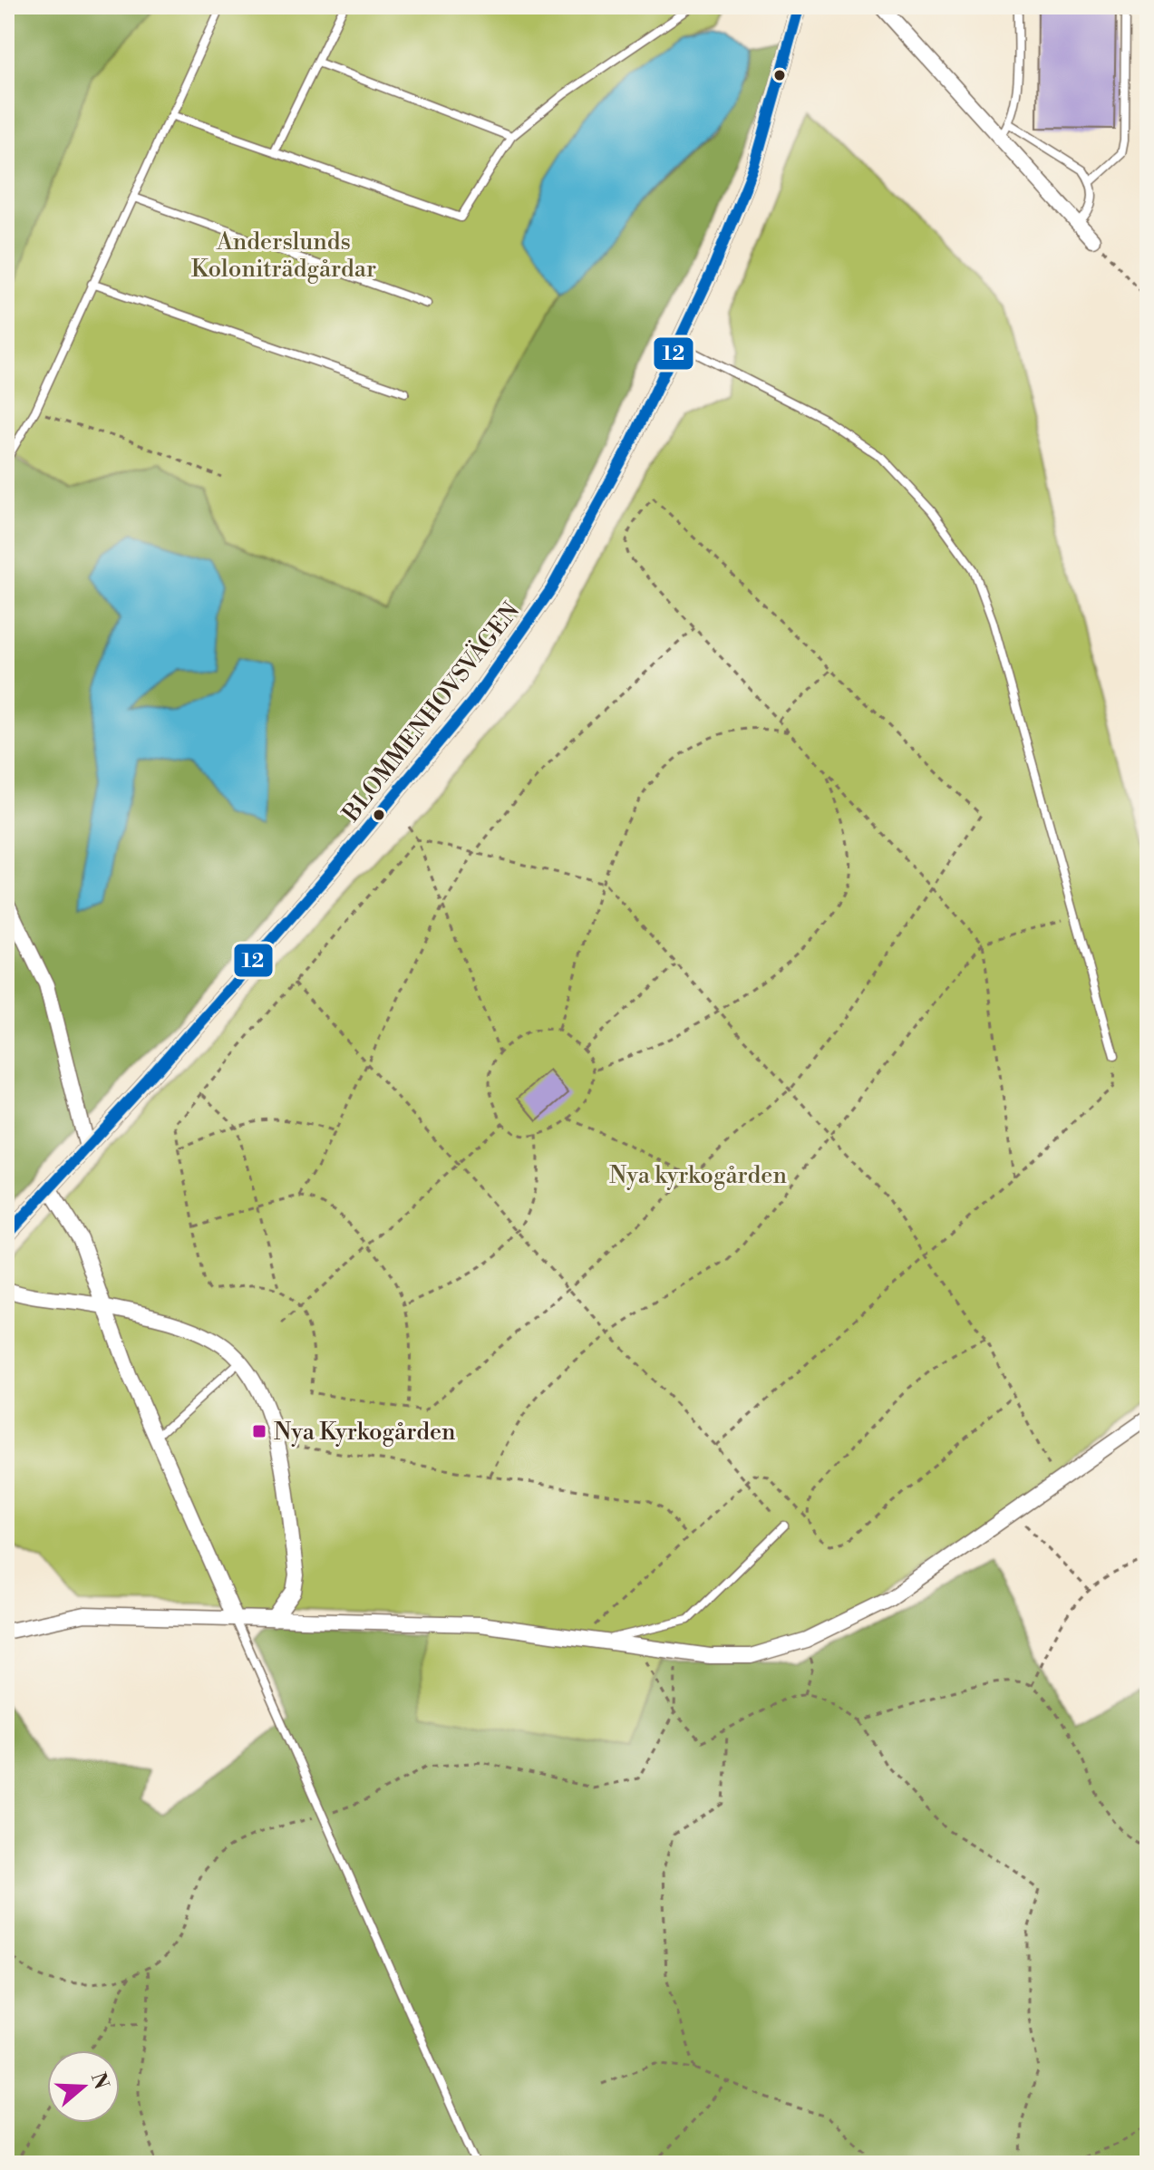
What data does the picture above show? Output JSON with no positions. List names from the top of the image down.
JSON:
{
  "streets": {
    "street": ["BLOMMENHOVSVÄGEN"]
  },
  "parks": ["Anderslunds Koloniträdgårdar", "Nya kyrkogården"],
  "places": {
    "transit": ["Nya Kyrkogården"]
  },
  "lines": ["transit line 12"],
  "north": "right"
}
